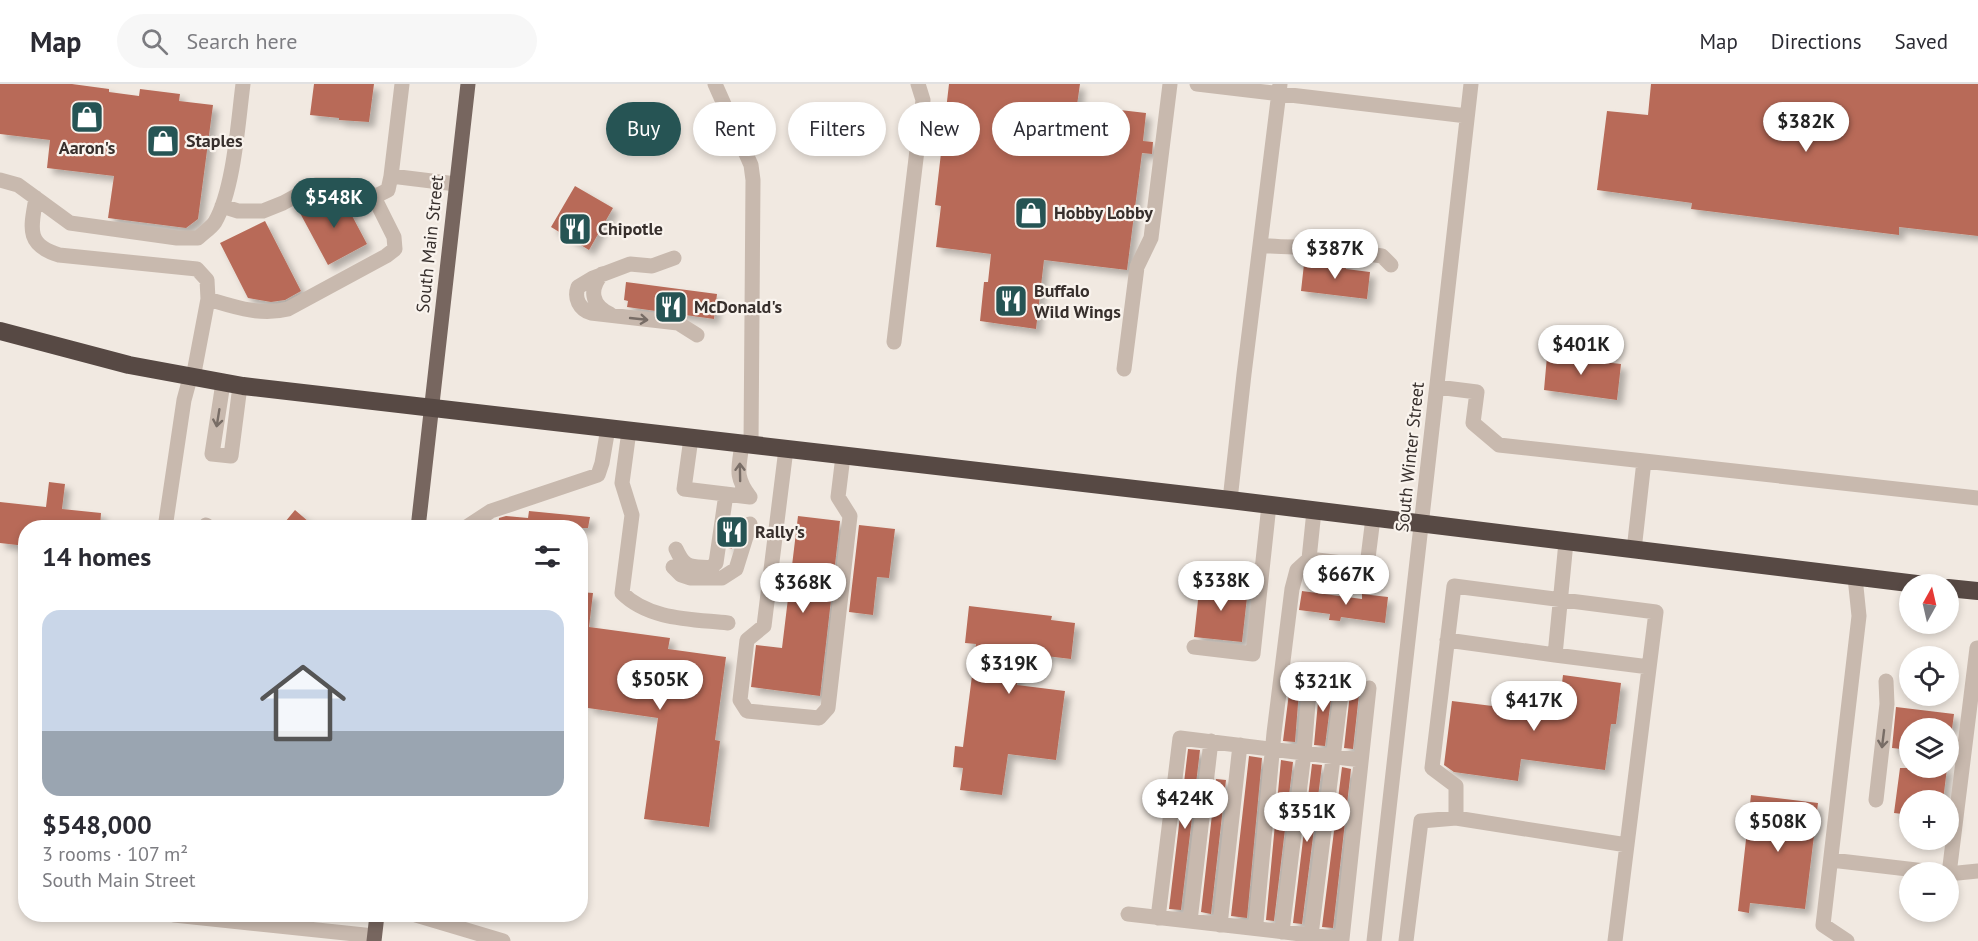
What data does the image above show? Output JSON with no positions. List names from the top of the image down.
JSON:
{
  "streets": {
    "main road": ["South Main Street"],
    "street": ["South Winter Street"]
  },
  "places": {
    "shop": ["Aaron's", "Staples", "Hobby Lobby"],
    "restaurant": [
      "Chipotle",
      "Buffalo Wild Wings",
      "McDonald's",
      "Rally's"
    ]
  },
  "north": "top",
  "page": {
    "header": "Map",
    "search": "Search here",
    "nav": ["Map", "Directions", "Saved"],
    "price": [
      "$382K",
      "$548K",
      "$387K",
      "$401K",
      "$667K",
      "$338K",
      "$368K",
      "$319K",
      "$505K",
      "$321K",
      "$417K",
      "$424K",
      "$351K",
      "$508K"
    ],
    "chip": [
      "Buy",
      "Rent",
      "Filters",
      "New",
      "Apartment"
    ],
    "heading": "14 homes",
    "map_buttons": ["+", "−"],
    "list": [
      {
        "name": "$548,000",
        "note": "3 rooms · 107 m² · South Main Street"
      }
    ]
  }
}
